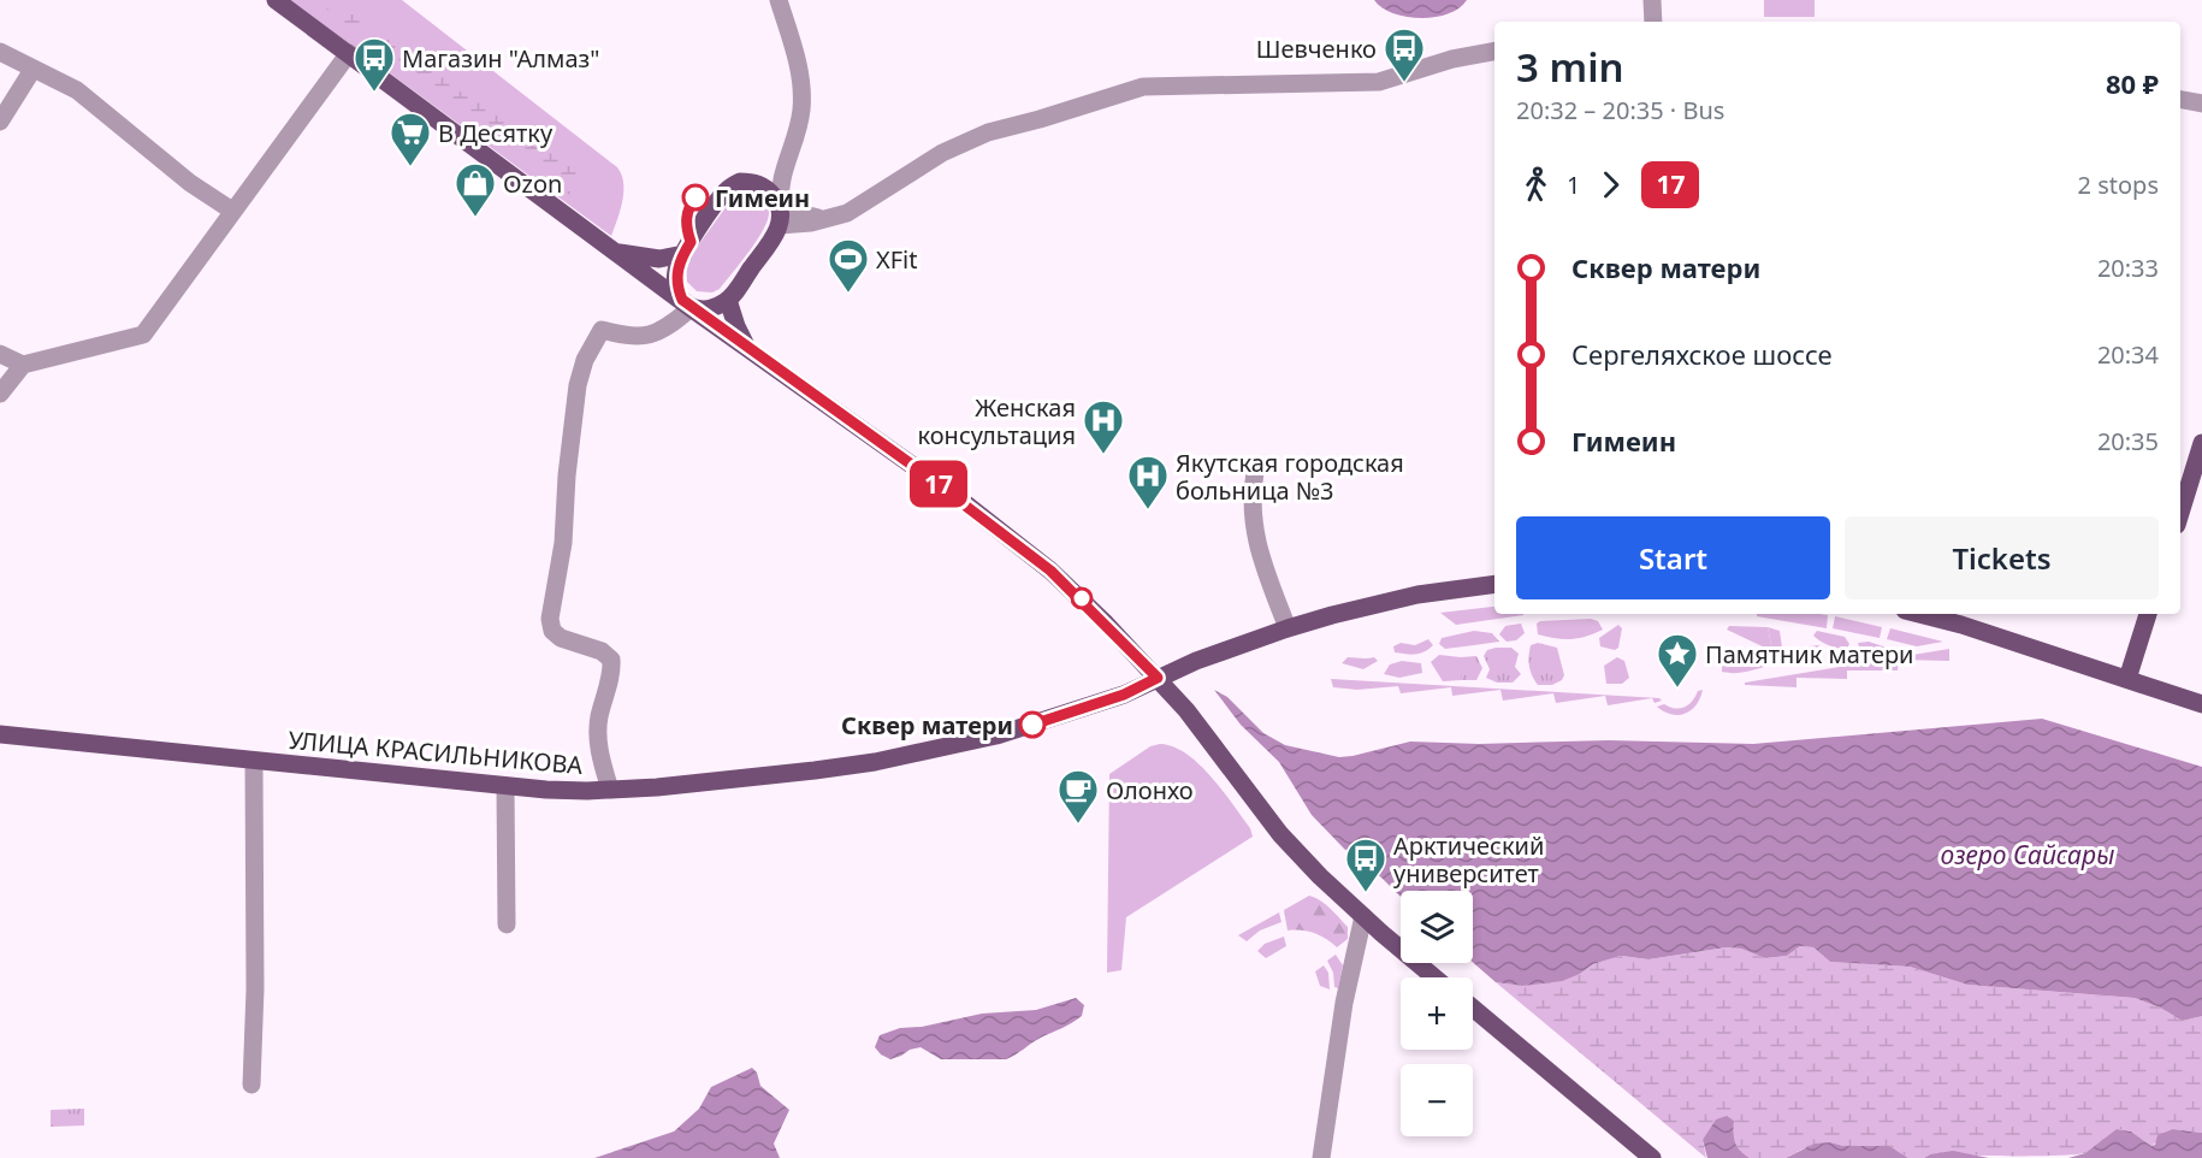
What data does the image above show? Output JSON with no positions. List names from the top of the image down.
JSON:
{
  "streets": {
    "main road": ["УЛИЦА КРАСИЛЬНИКОВА"]
  },
  "water": ["озеро Сайсары"],
  "places": {
    "bus stop": ["Шевченко", "Магазин \"Алмаз\"", "Арктический университет"],
    "supermarket": ["В Десятку"],
    "other": ["Гимеин", "Сквер матери"],
    "shop": ["Ozon"],
    "sports": ["XFit"],
    "hospital": ["Женская консультация", "Якутская городская больница №3"],
    "place": ["Памятник матери"],
    "cafe": ["Олонхо"]
  },
  "lines": ["bus line 17"],
  "page": {
    "on_map": "17",
    "heading": ["3 min", "20:32 – 20:35 · Bus", "80 ₽"],
    "legs": ["1", "17", "2 stops"],
    "list": [
      {
        "name": "Сквер матери",
        "value": "20:33"
      },
      {
        "name": "Сергеляхское шоссе",
        "value": "20:34"
      },
      {
        "name": "Гимеин",
        "value": "20:35"
      }
    ],
    "buttons": ["Start", "Tickets"],
    "map_buttons": ["+", "−"]
  }
}
